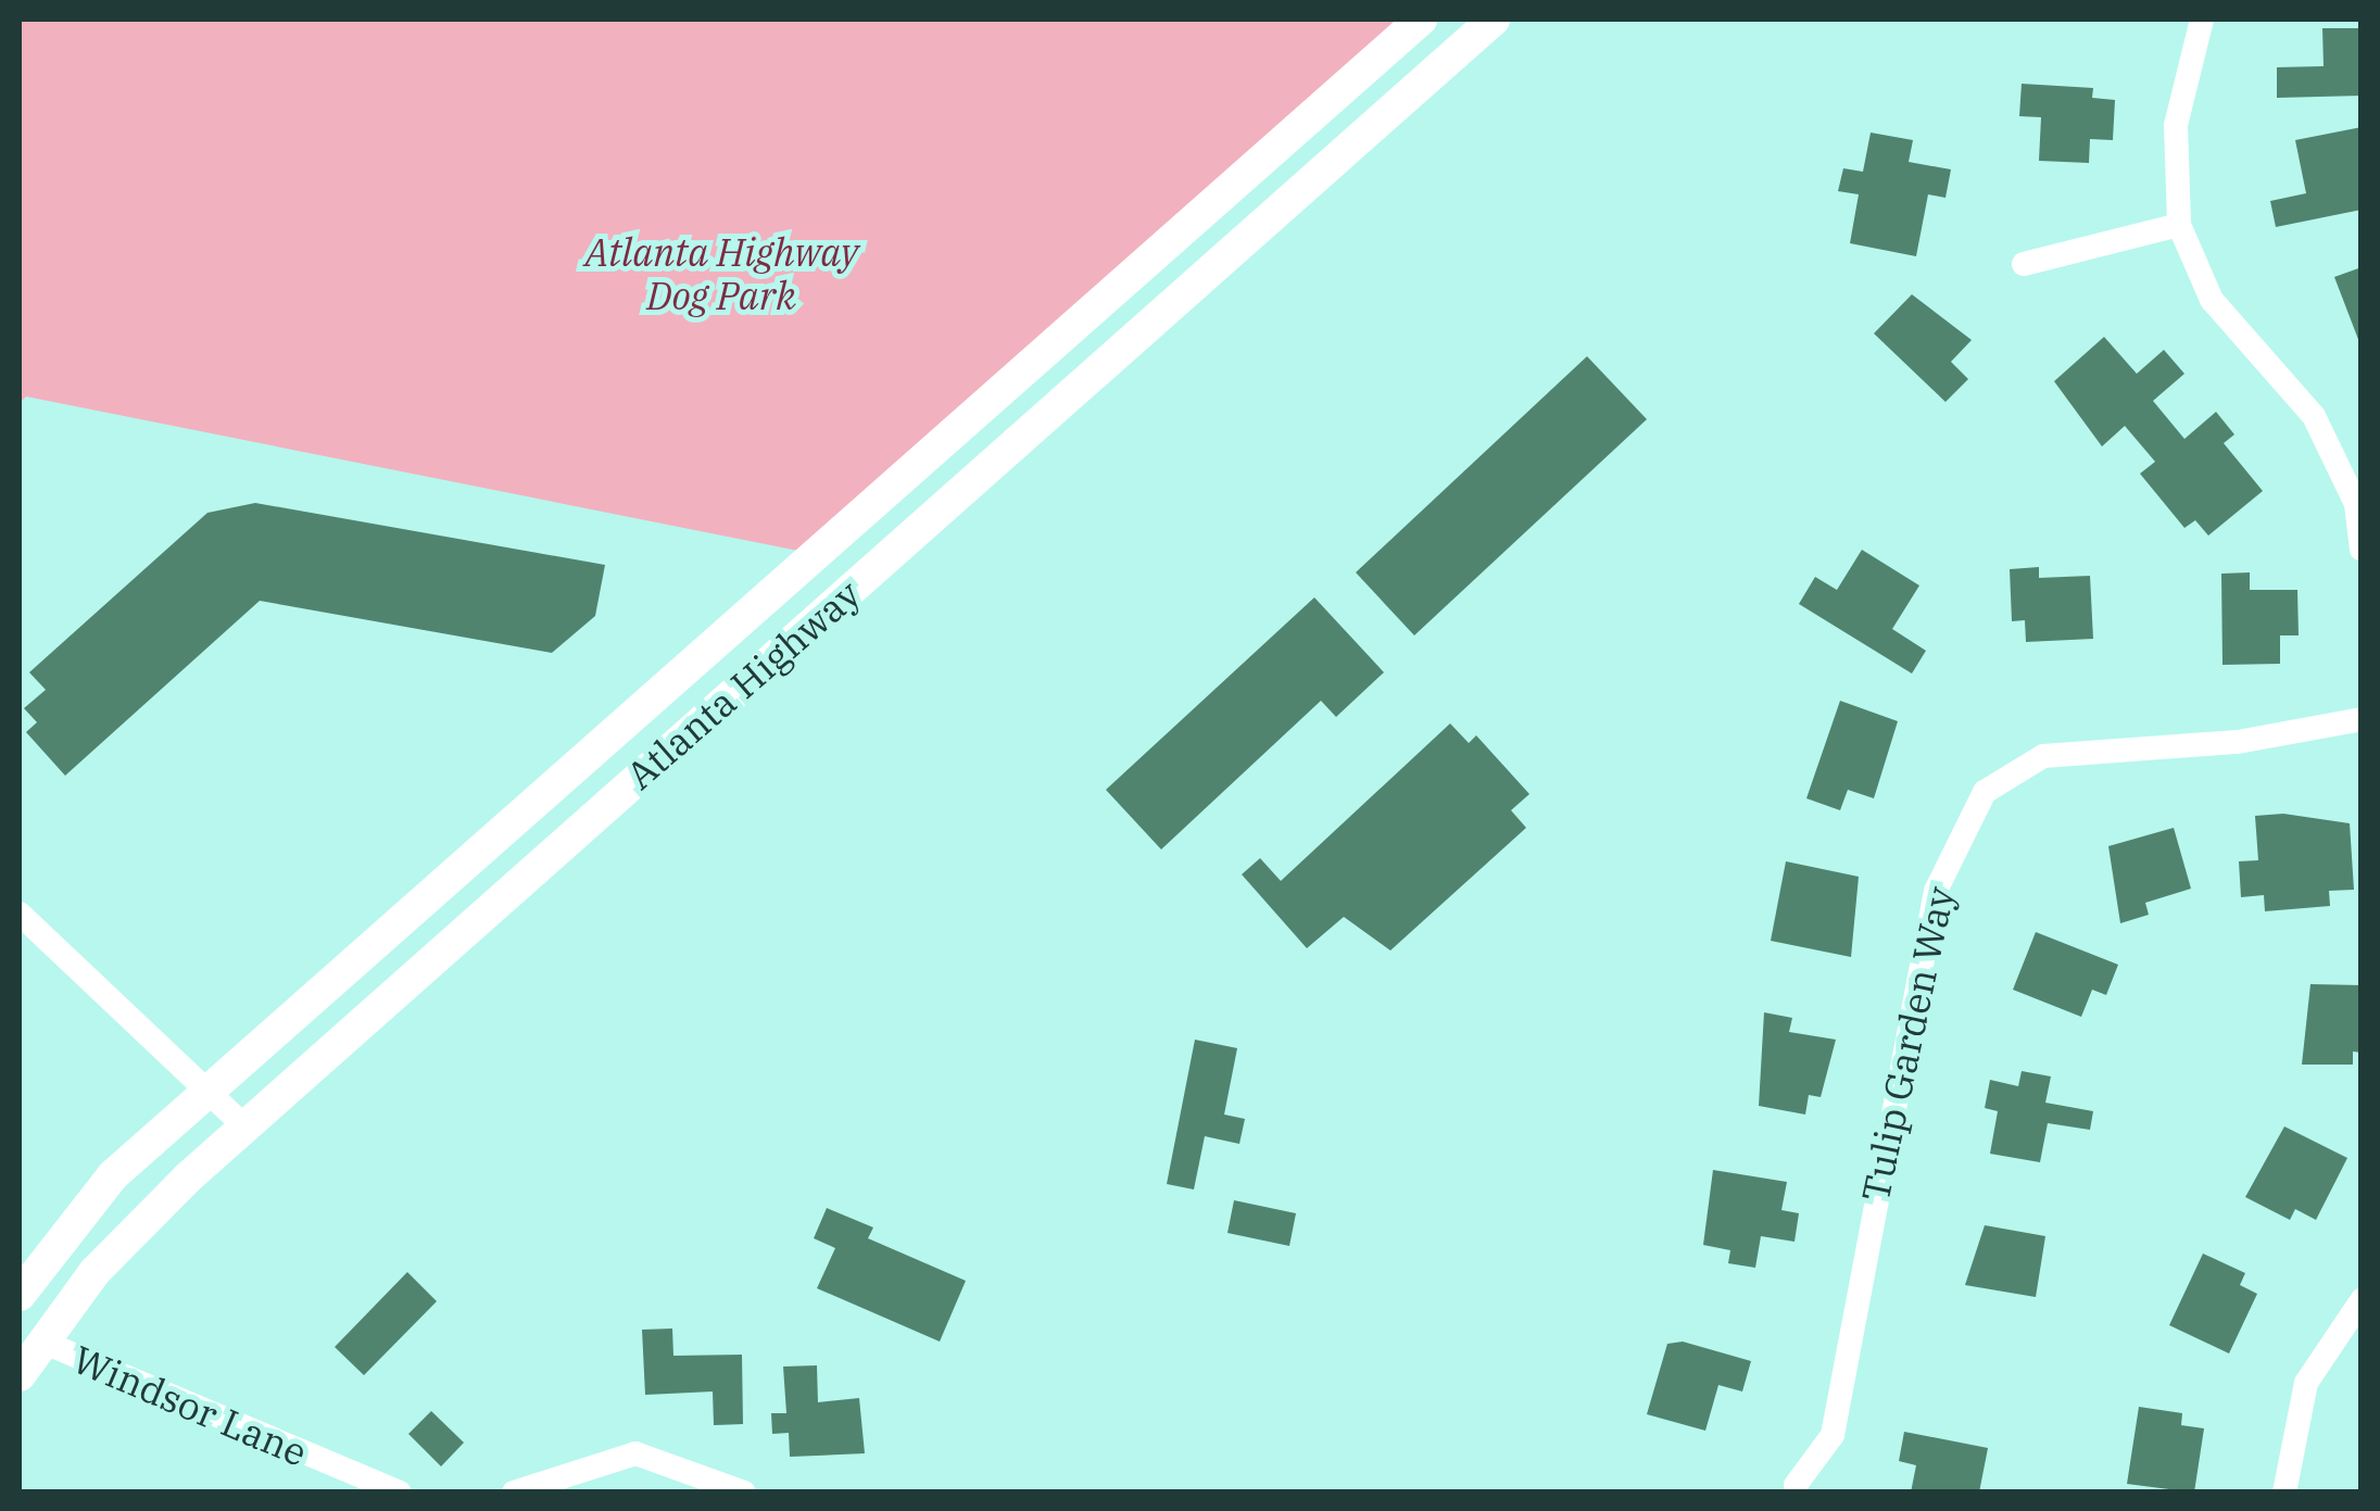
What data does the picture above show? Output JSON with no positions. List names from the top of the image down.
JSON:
{
  "streets": {
    "main road": ["Atlanta Highway"],
    "street": ["Tulip Garden Way", "Windsor Lane"]
  },
  "crossings": [
    ["Atlanta Highway", "Windsor Lane"]
  ],
  "parks": ["Atlanta Highway Dog Park"]
}
